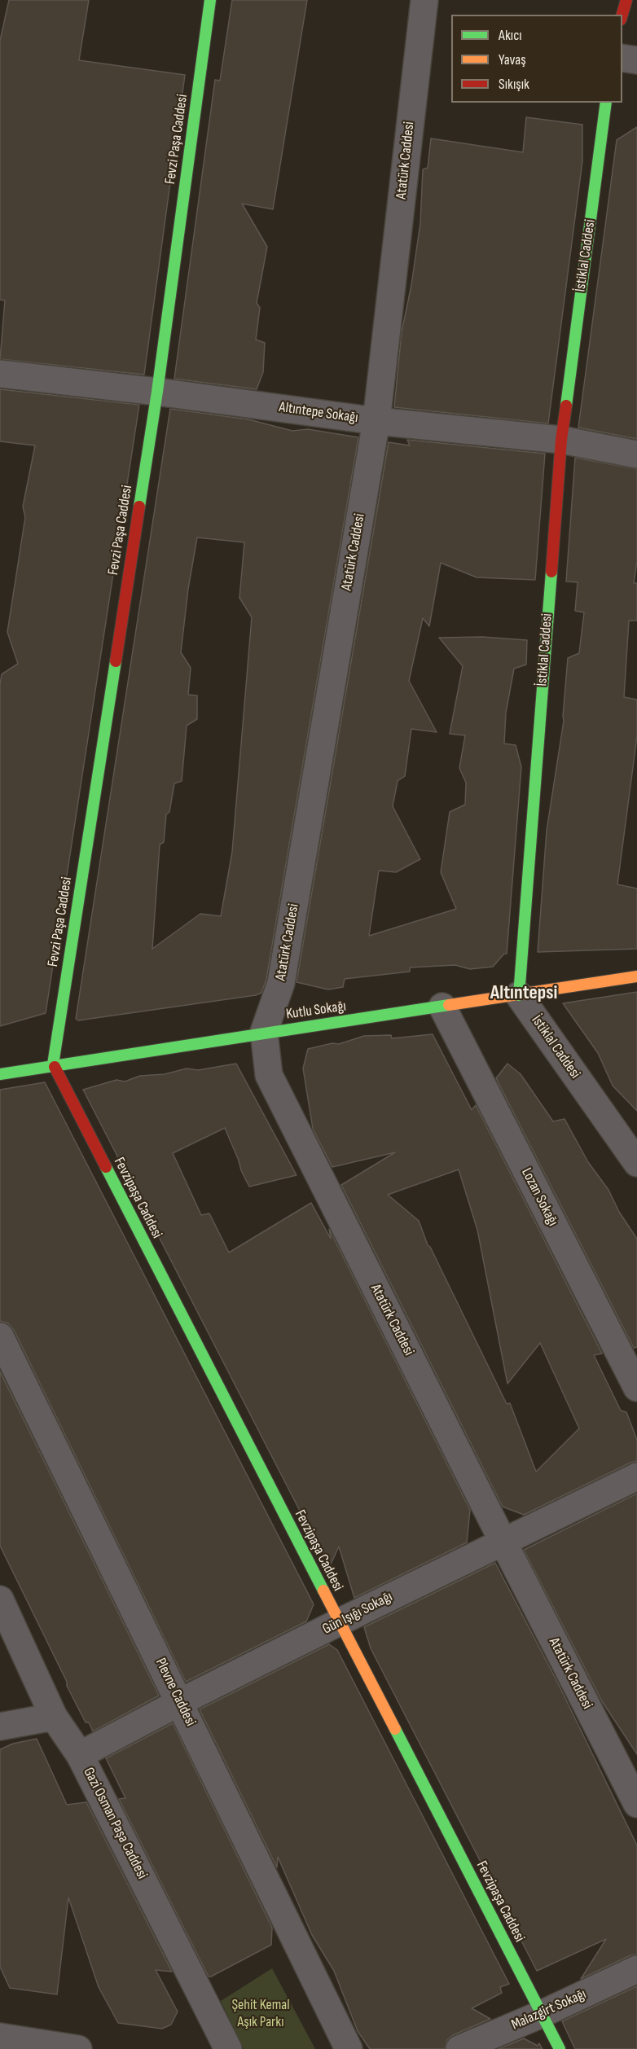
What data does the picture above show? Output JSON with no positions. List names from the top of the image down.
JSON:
{
  "streets": {
    "street": [
      "Fevzi Paşa Caddesi",
      "Atatürk Caddesi",
      "İstiklal Caddesi",
      "Altıntepe Sokağı",
      "Kutlu Sokağı",
      "Lozan Sokağı",
      "Fevzipaşa Caddesi",
      "Gün Işığı Sokağı",
      "Plevne Caddesi",
      "Gazi Osman Paşa Caddesi",
      "Malazgirt Sokağı"
    ]
  },
  "crossings": [
    ["Fevzi Paşa Caddesi", "Altıntepe Sokağı"],
    ["Fevzi Paşa Caddesi", "Kutlu Sokağı"],
    ["Fevzi Paşa Caddesi", "Fevzipaşa Caddesi"],
    ["Atatürk Caddesi", "Altıntepe Sokağı"],
    ["Atatürk Caddesi", "Kutlu Sokağı"],
    ["Atatürk Caddesi", "Gün Işığı Sokağı"],
    ["İstiklal Caddesi", "Altıntepe Sokağı"],
    ["İstiklal Caddesi", "Kutlu Sokağı"],
    ["Kutlu Sokağı", "Lozan Sokağı"],
    ["Kutlu Sokağı", "Fevzipaşa Caddesi"],
    ["Fevzipaşa Caddesi", "Gün Işığı Sokağı"],
    ["Fevzipaşa Caddesi", "Malazgirt Sokağı"],
    ["Gün Işığı Sokağı", "Plevne Caddesi"],
    ["Gün Işığı Sokağı", "Gazi Osman Paşa Caddesi"]
  ],
  "districts": ["Altıntepsi"],
  "parks": ["Şehit Kemal Aşık Parkı"],
  "legend": ["Akıcı", "Yavaş", "Sıkışık"]
}
